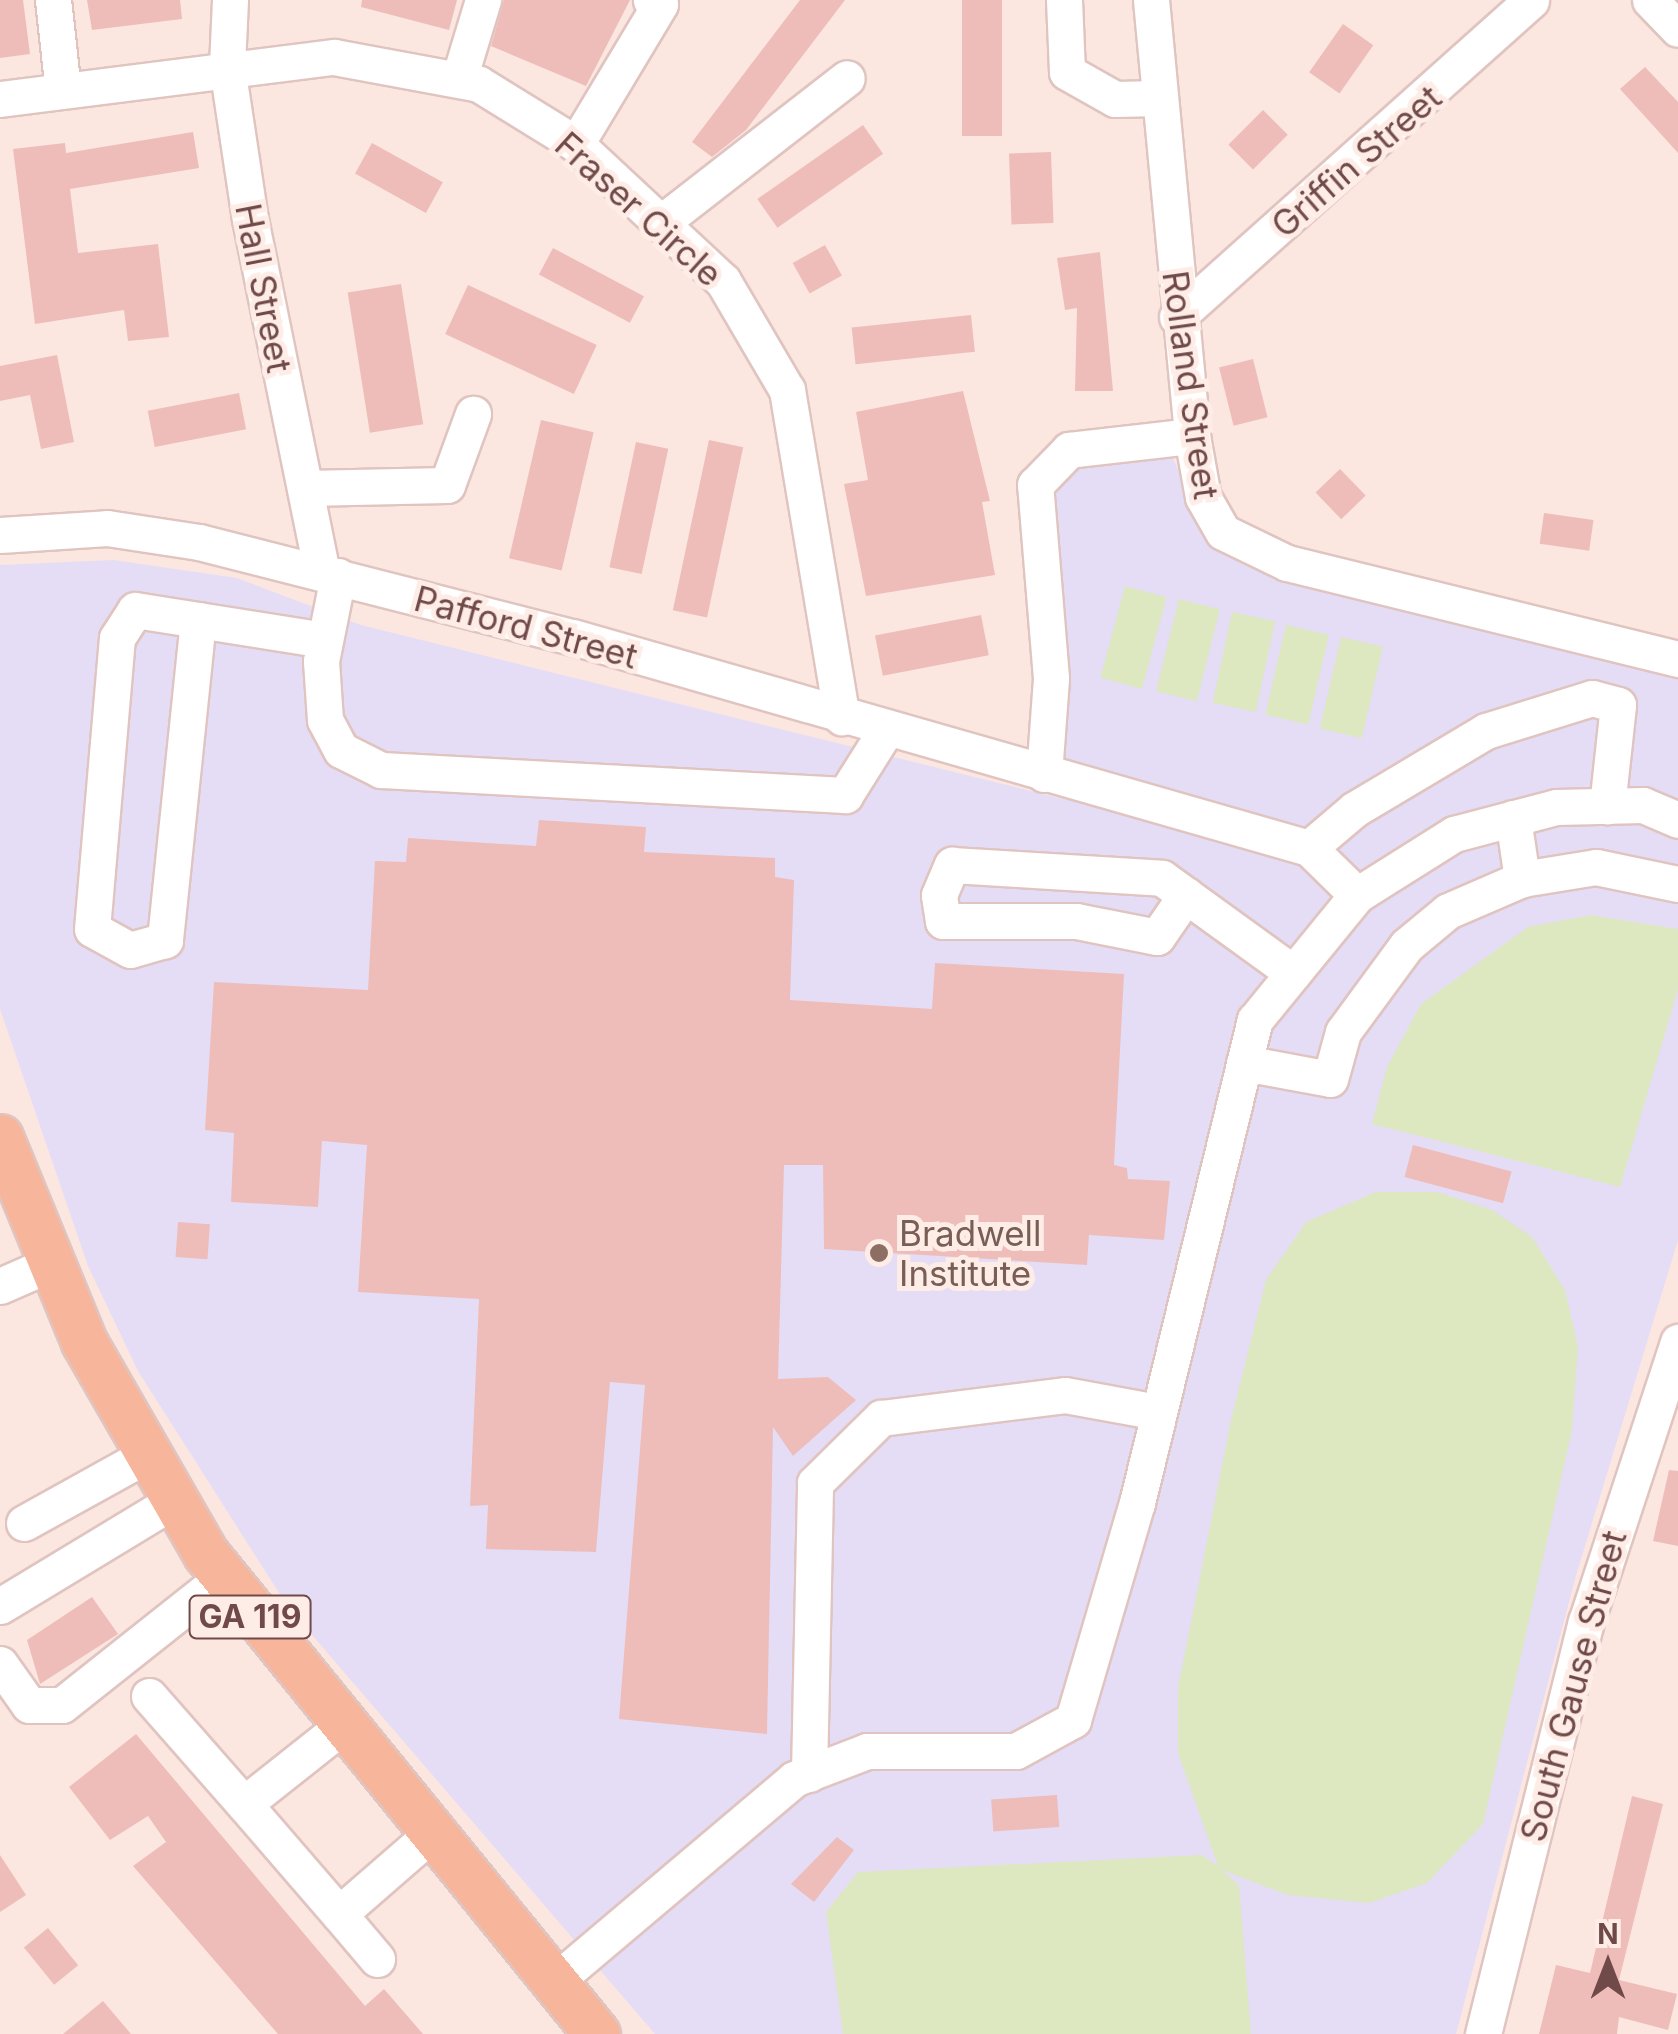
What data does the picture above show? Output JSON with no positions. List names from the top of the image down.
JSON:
{
  "streets": {
    "main road": ["GA 119"],
    "street": [
      "Griffin Street",
      "Fraser Circle",
      "Hall Street",
      "Rolland Street",
      "Pafford Street",
      "South Gause Street"
    ]
  },
  "crossings": [
    ["Griffin Street", "Rolland Street"],
    ["Fraser Circle", "Hall Street"],
    ["Fraser Circle", "Pafford Street"],
    ["Hall Street", "Pafford Street"]
  ],
  "places": ["Bradwell Institute"],
  "north": "top"
}
